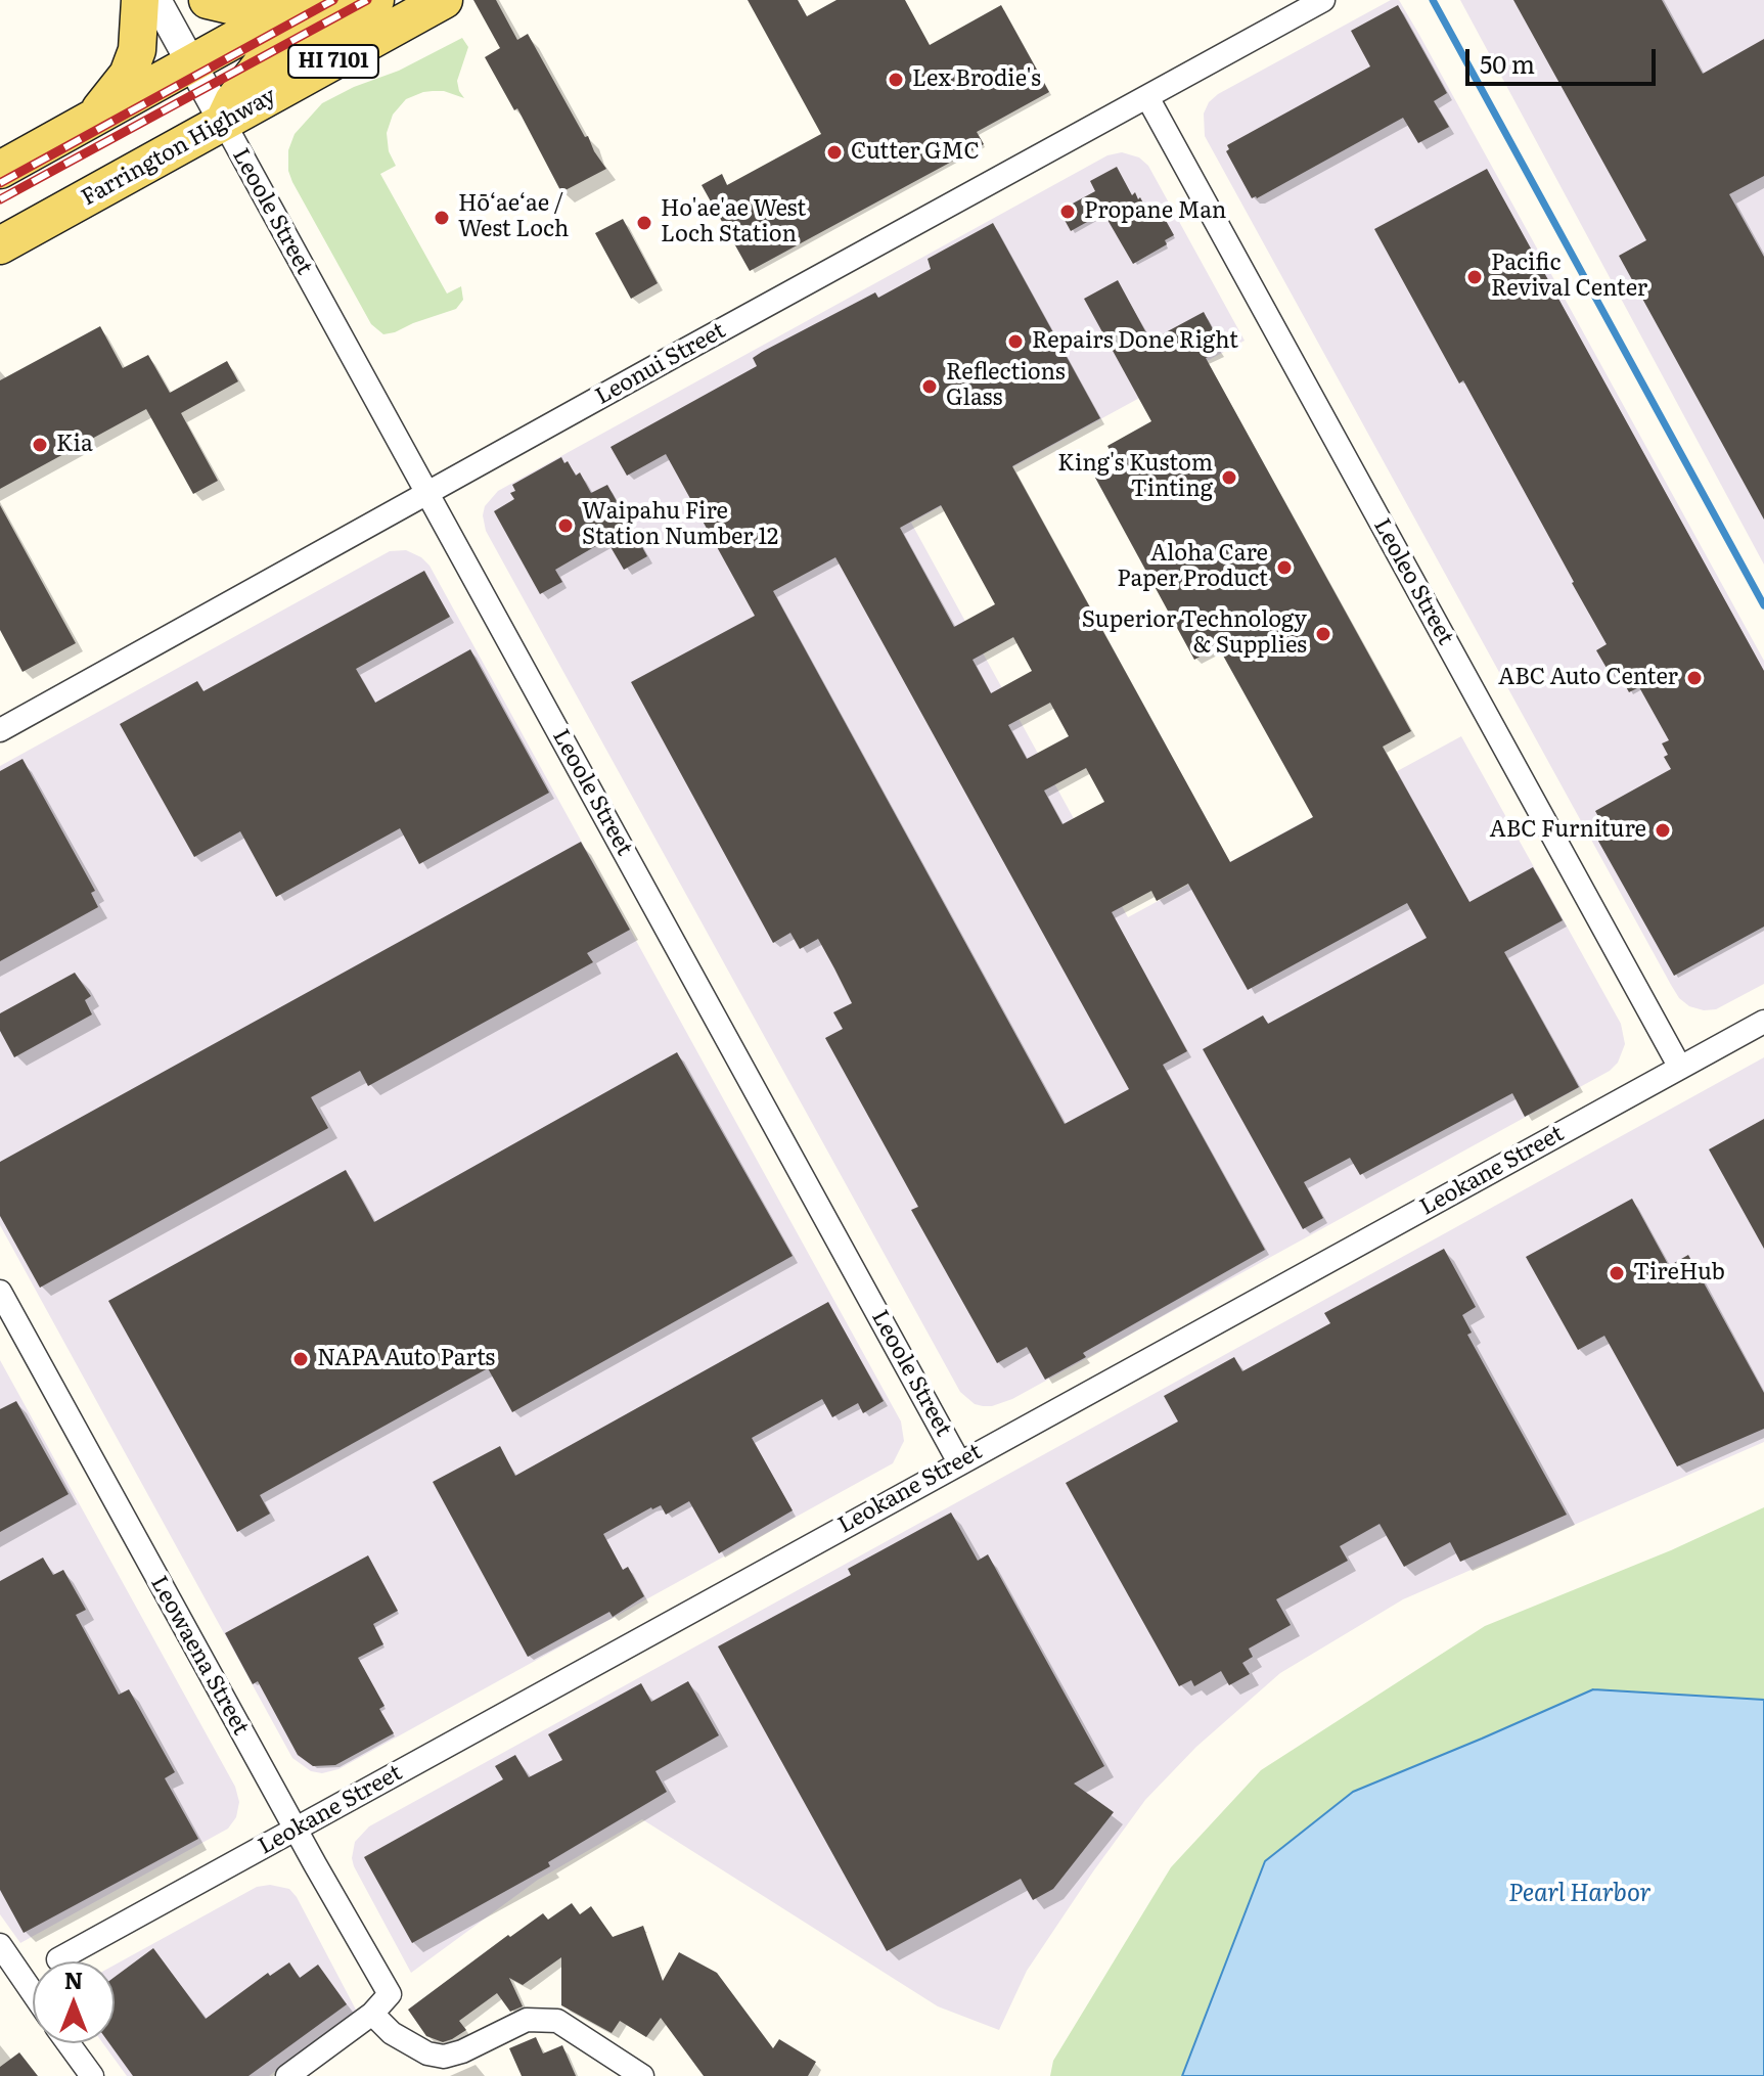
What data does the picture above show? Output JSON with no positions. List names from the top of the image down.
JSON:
{
  "streets": {
    "main road": ["HI 7101", "Farrington Highway"],
    "street": [
      "Leoole Street",
      "Leonui Street",
      "Leoleo Street",
      "Leokane Street",
      "Leowaena Street"
    ]
  },
  "crossings": [
    ["Farrington Highway", "Leoole Street"],
    ["Leoole Street", "Leonui Street"],
    ["Leoole Street", "Leokane Street"],
    ["Leonui Street", "Leoleo Street"],
    ["Leoleo Street", "Leokane Street"],
    ["Leokane Street", "Leowaena Street"]
  ],
  "water": ["Pearl Harbor"],
  "places": [
    "Lex Brodie's",
    "Cutter GMC",
    "Propane Man",
    "Hō‘ae‘ae / West Loch",
    "Ho'ae'ae West Loch Station",
    "Pacific Revival Center",
    "Repairs Done Right",
    "Reflections Glass",
    "Kia",
    "King's Kustom Tinting",
    "Waipahu Fire Station Number 12",
    "Aloha Care Paper Product",
    "Superior Technology & Supplies",
    "ABC Auto Center",
    "ABC Furniture",
    "TireHub",
    "NAPA Auto Parts"
  ],
  "scale_bar": "50 m",
  "north": "top"
}
